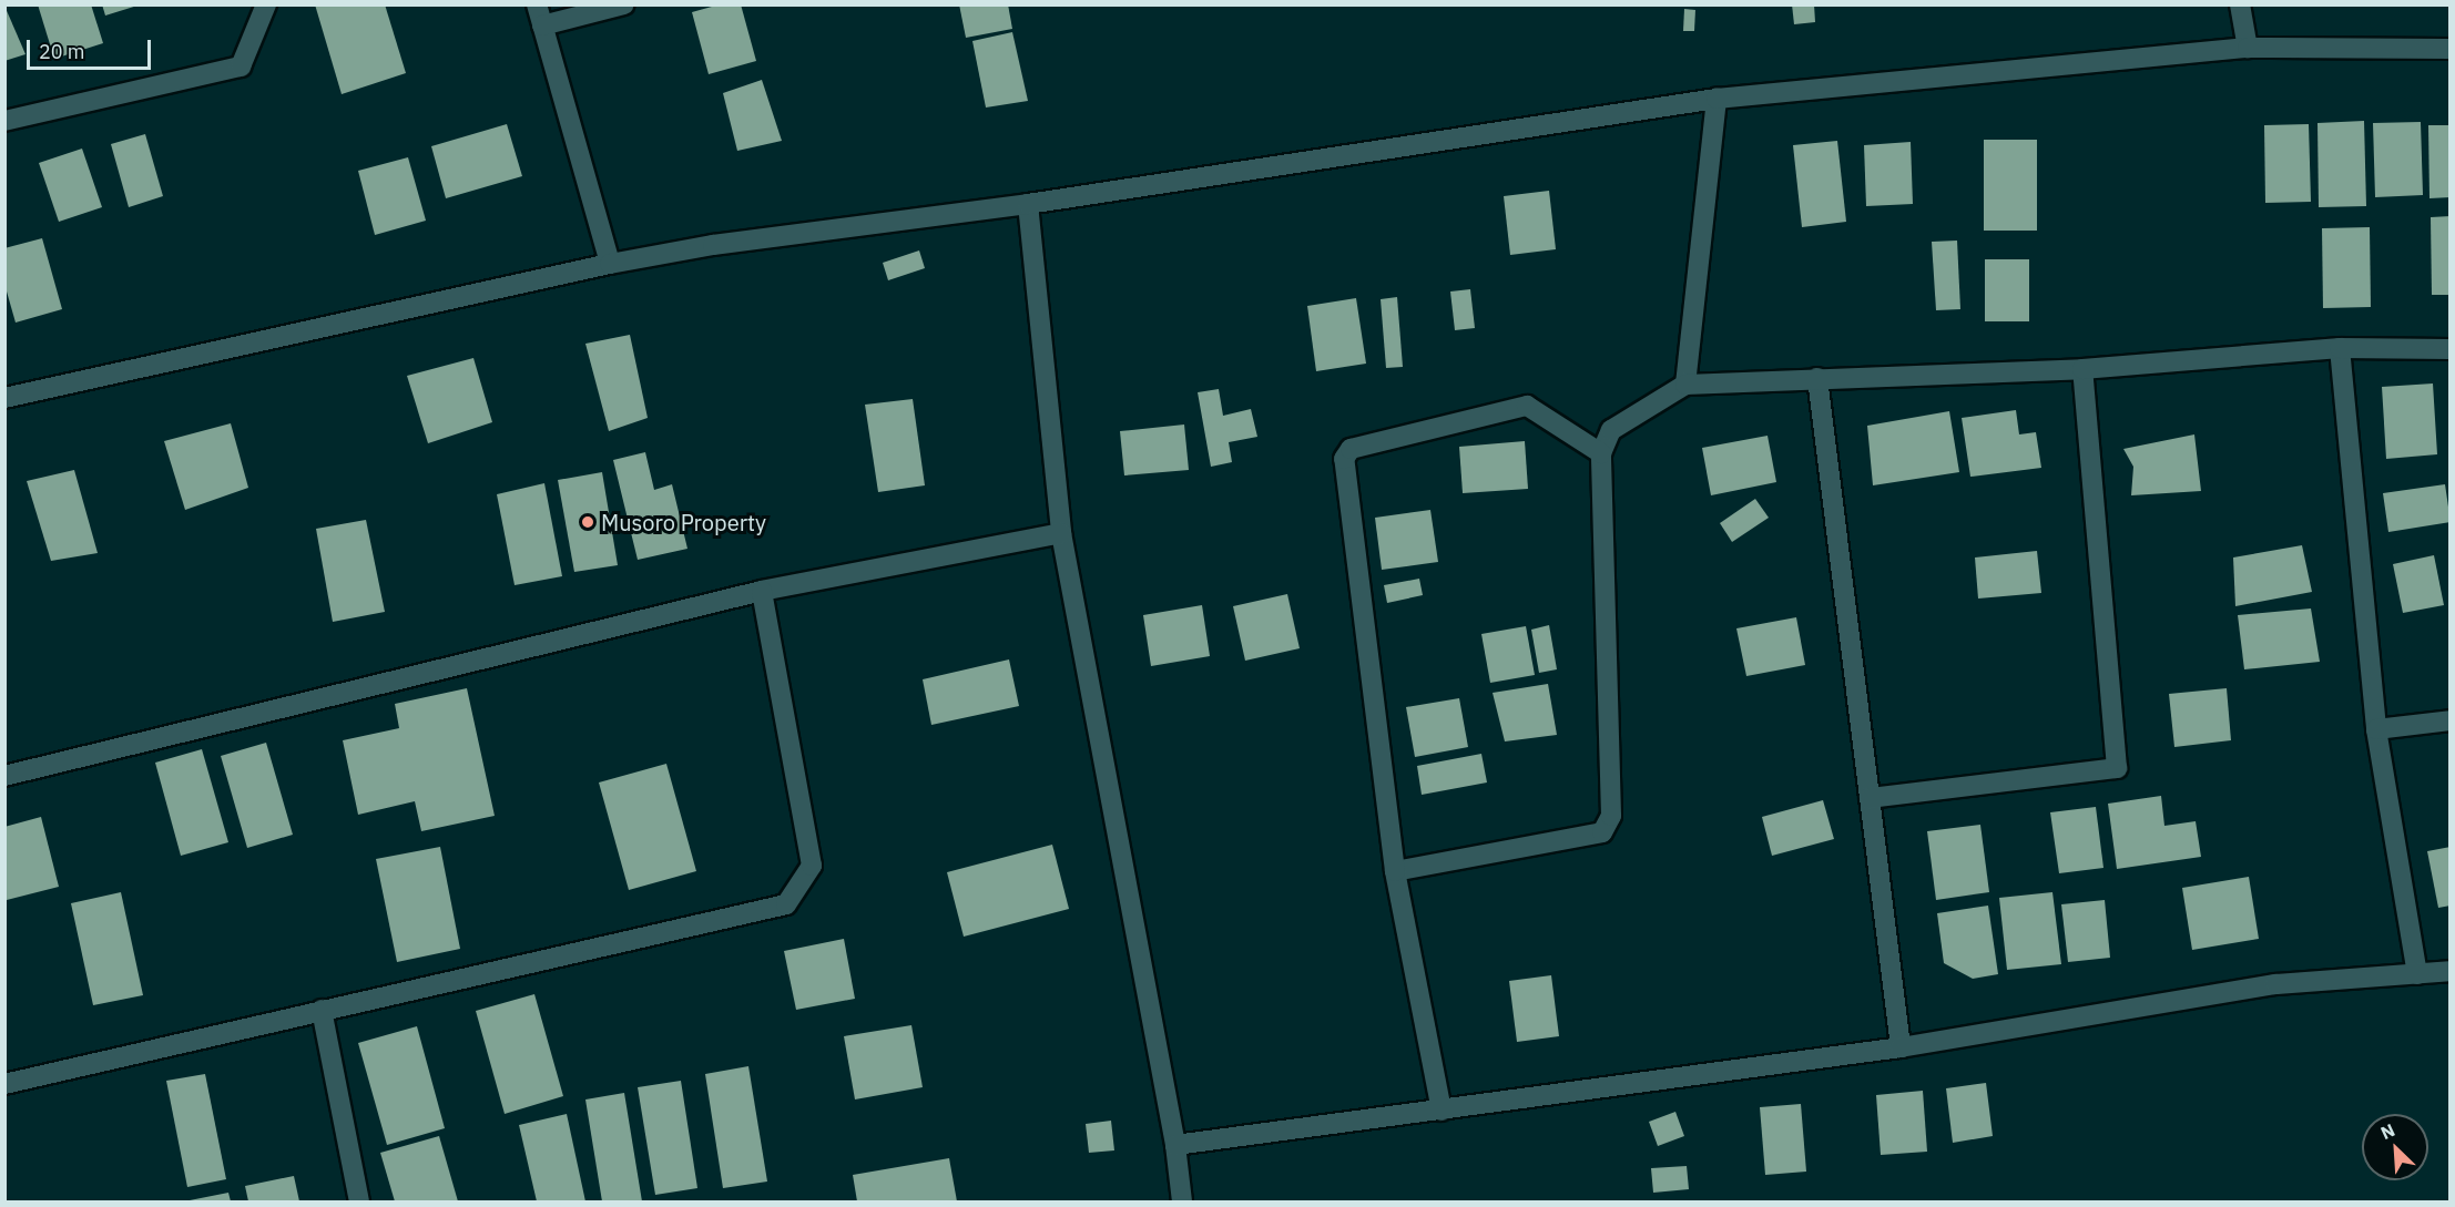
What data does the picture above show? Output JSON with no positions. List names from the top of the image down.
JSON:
{
  "places": ["Musoro Property"],
  "scale_bar": "20 m",
  "north": "top left"
}
